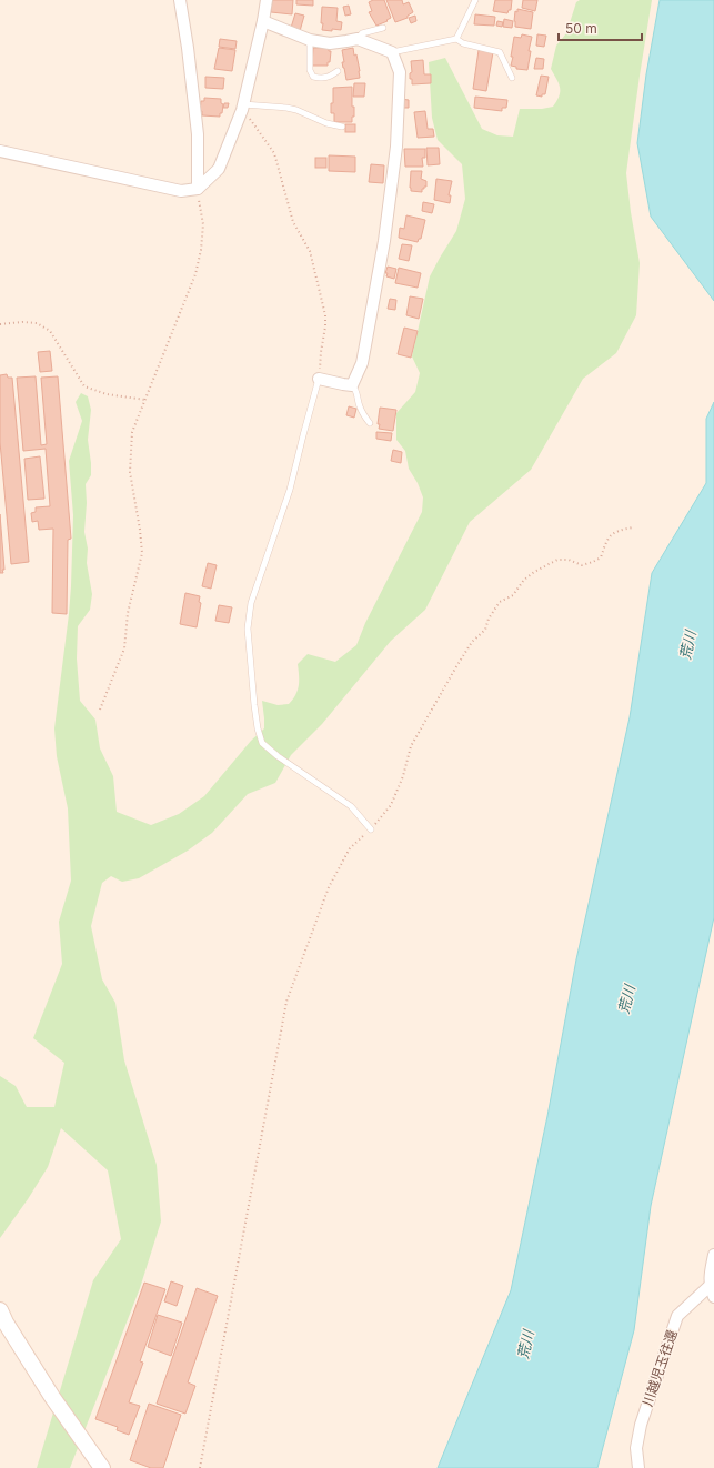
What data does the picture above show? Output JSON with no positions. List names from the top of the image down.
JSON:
{
  "streets": {
    "street": ["川越児玉往還"]
  },
  "water": ["荒川"],
  "scale_bar": "50 m"
}
